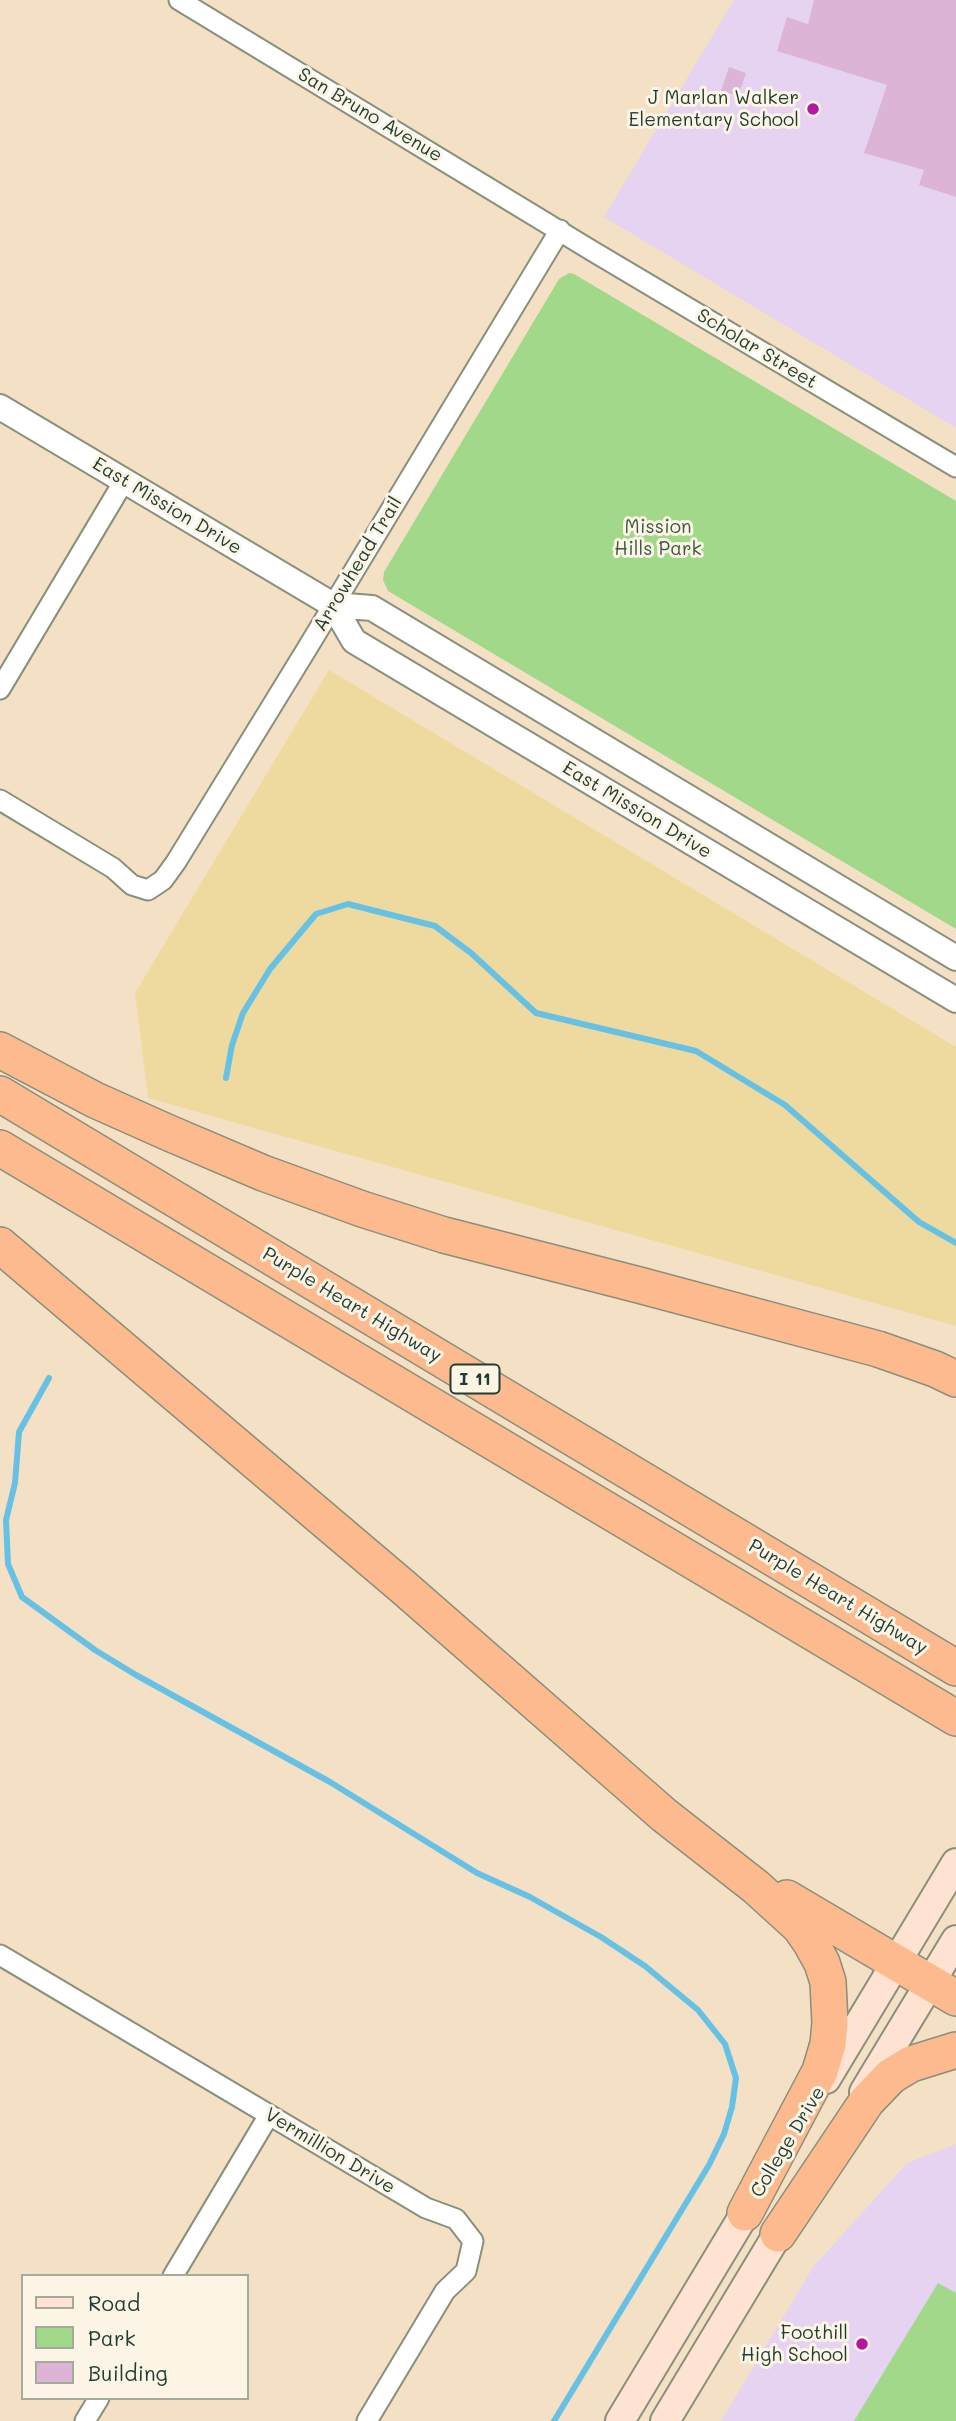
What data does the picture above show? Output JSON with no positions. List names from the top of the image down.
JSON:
{
  "streets": {
    "highway": ["Purple Heart Highway", "I 11"],
    "main road": ["College Drive"],
    "street": [
      "San Bruno Avenue",
      "Scholar Street",
      "East Mission Drive",
      "Arrowhead Trail",
      "Vermillion Drive"
    ]
  },
  "crossings": [
    ["San Bruno Avenue", "Scholar Street"],
    ["San Bruno Avenue", "Arrowhead Trail"],
    ["Scholar Street", "Arrowhead Trail"],
    ["East Mission Drive", "Arrowhead Trail"]
  ],
  "parks": ["Mission Hills Park"],
  "places": ["J Marlan Walker Elementary School", "Foothill High School"],
  "legend": ["Road", "Park", "Building"]
}
